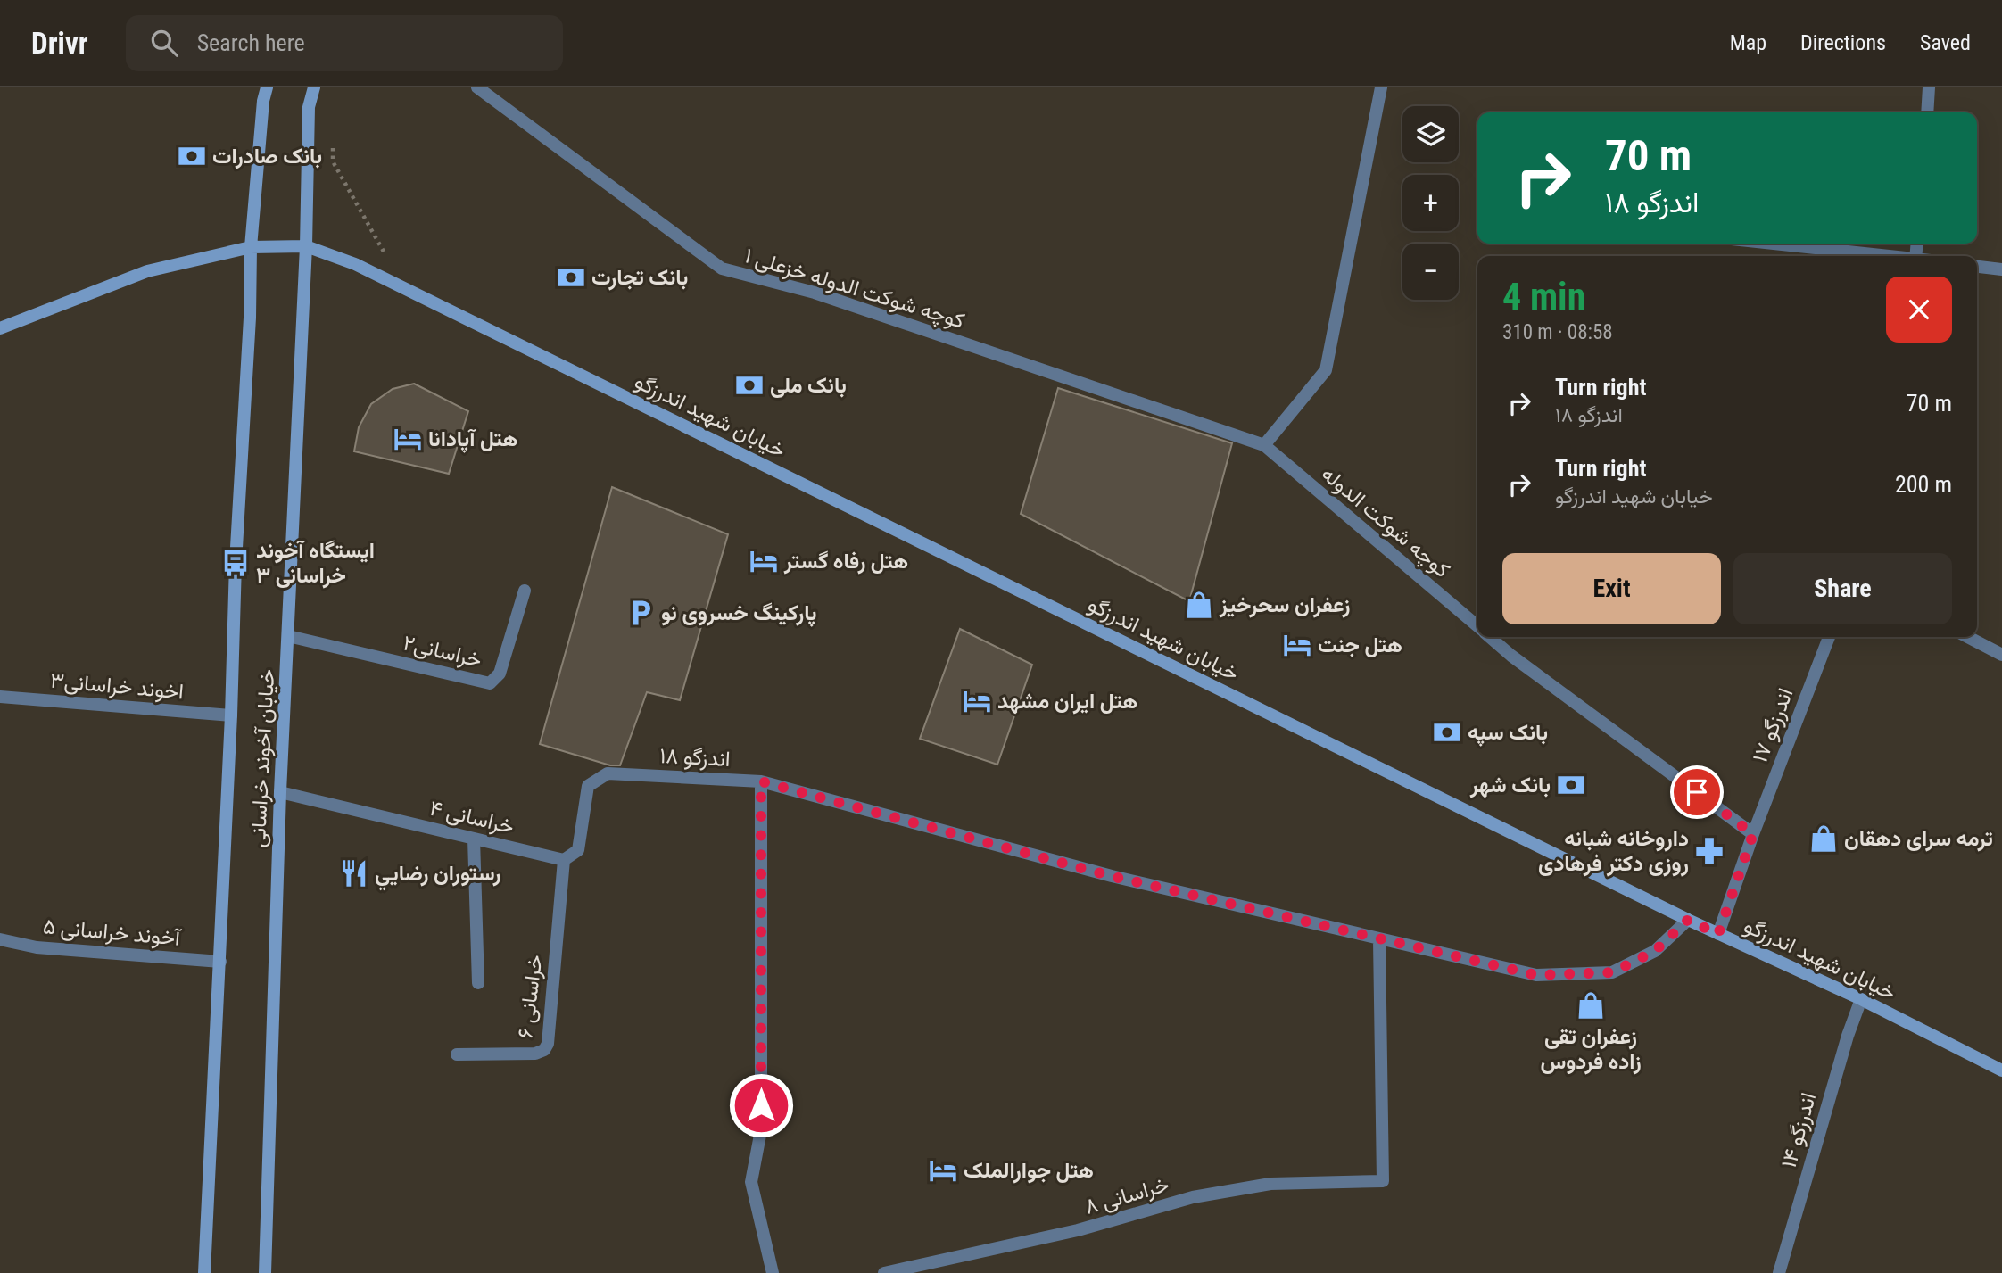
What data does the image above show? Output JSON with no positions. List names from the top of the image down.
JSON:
{
  "streets": {
    "main road": ["خیابان شهید اندرزگو", "خیابان آخوند خراسانی"],
    "street": [
      "کوچه شوکت الدوله خزعلی ۱",
      "کوچه شوکت الدوله",
      "خراسانی۲",
      "اخوند خراسانی۳",
      "اندرزگو ۱۷",
      "اندزگو ۱۸",
      "خراسانی ۴",
      "آخوند خراسانی ۵",
      "خراسانی ۶",
      "اندرزگو ۱۴",
      "خراسانی ۸"
    ]
  },
  "crossings": [
    ["کوچه شوکت الدوله خزعلی ۱", "کوچه شوکت الدوله"],
    ["خیابان شهید اندرزگو", "اندزگو ۱۸"],
    ["خیابان شهید اندرزگو", "خیابان آخوند خراسانی"],
    ["خیابان شهید اندرزگو", "اندرزگو ۱۴"],
    ["کوچه شوکت الدوله", "اندرزگو ۱۷"],
    ["خراسانی۲", "خیابان آخوند خراسانی"],
    ["اخوند خراسانی۳", "خیابان آخوند خراسانی"],
    ["اندزگو ۱۸", "خراسانی ۴"],
    ["اندزگو ۱۸", "خراسانی ۶"],
    ["اندزگو ۱۸", "خراسانی ۸"],
    ["خیابان آخوند خراسانی", "خراسانی ۴"],
    ["خیابان آخوند خراسانی", "آخوند خراسانی ۵"],
    ["خراسانی ۴", "خراسانی ۶"]
  ],
  "places": {
    "bank": [
      "بانک صادرات",
      "بانک تجارت",
      "بانک ملی",
      "بانک سپه",
      "بانک شهر"
    ],
    "hotel": [
      "هتل آپادانا",
      "هتل رفاه گستر",
      "هتل جنت",
      "هتل ایران مشهد",
      "هتل جوارالملک"
    ],
    "bus stop": ["ایستگاه آخوند خراسانی ۳"],
    "shop": ["زعفران سحرخیز", "ترمه سرای دهقان", "زعفران تقی زاده فردوس"],
    "parking": ["پارکینگ خسروی نو"],
    "pharmacy": ["داروخانه شبانه روزی دکتر فرهادی"],
    "restaurant": ["رستوران رضايي"]
  },
  "page": {
    "header": "Drivr",
    "search": "Search here",
    "nav": ["Map", "Directions", "Saved"],
    "map_buttons": ["+", "−"],
    "turn": ["70 m", "اندزگو ۱۸"],
    "heading": ["4 min", "310 m · 08:58"],
    "list": [
      {
        "name": "Turn right",
        "note": "اندزگو ۱۸",
        "value": "70 m"
      },
      {
        "name": "Turn right",
        "note": "خیابان شهید اندرزگو",
        "value": "200 m"
      }
    ],
    "buttons": ["Exit", "Share"]
  }
}
